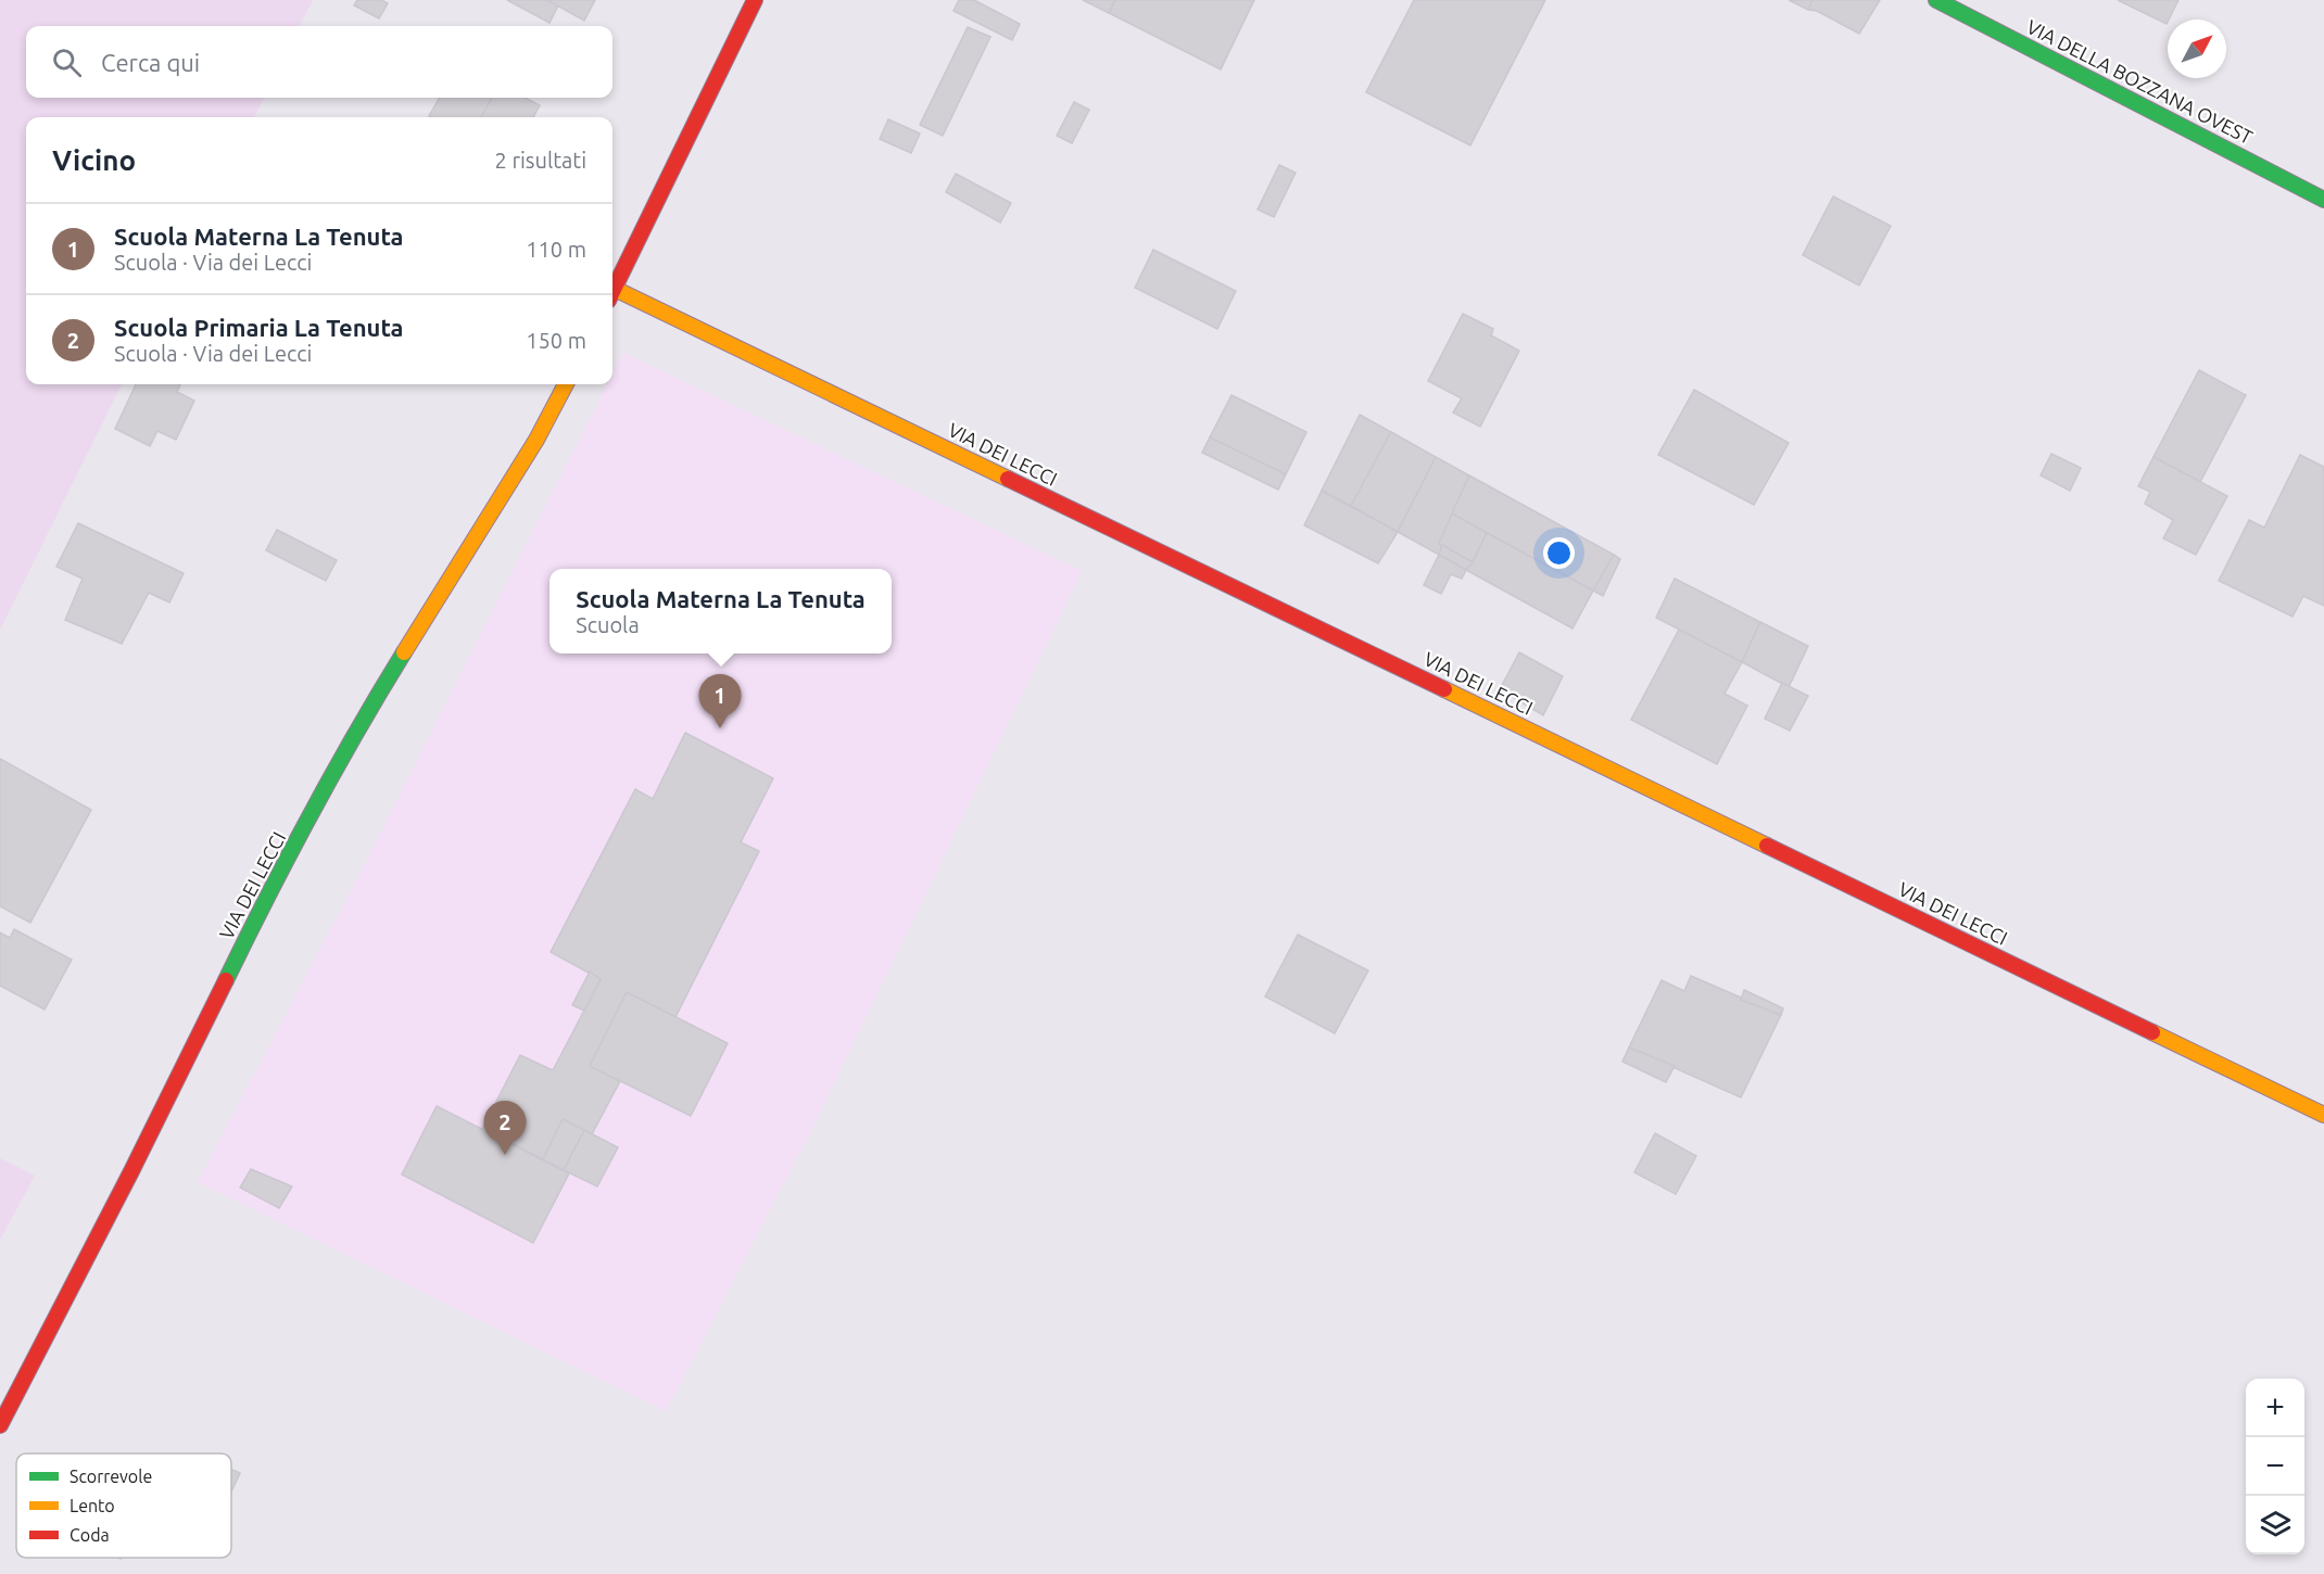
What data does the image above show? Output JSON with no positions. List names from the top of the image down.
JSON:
{
  "streets": {
    "street": ["VIA DELLA BOZZANA OVEST", "VIA DEI LECCI"]
  },
  "legend": ["Scorrevole", "Lento", "Coda"],
  "north": "top right",
  "page": {
    "search": "Cerca qui",
    "heading": ["Vicino", "2 risultati"],
    "list": [
      {
        "mark": "1",
        "name": "Scuola Materna La Tenuta",
        "note": "Scuola · Via dei Lecci",
        "value": "110 m"
      },
      {
        "mark": "2",
        "name": "Scuola Primaria La Tenuta",
        "note": "Scuola · Via dei Lecci",
        "value": "150 m"
      }
    ],
    "popup": ["Scuola Materna La Tenuta", "Scuola"],
    "pins": ["1", "2"],
    "map_buttons": ["+", "−"]
  }
}
